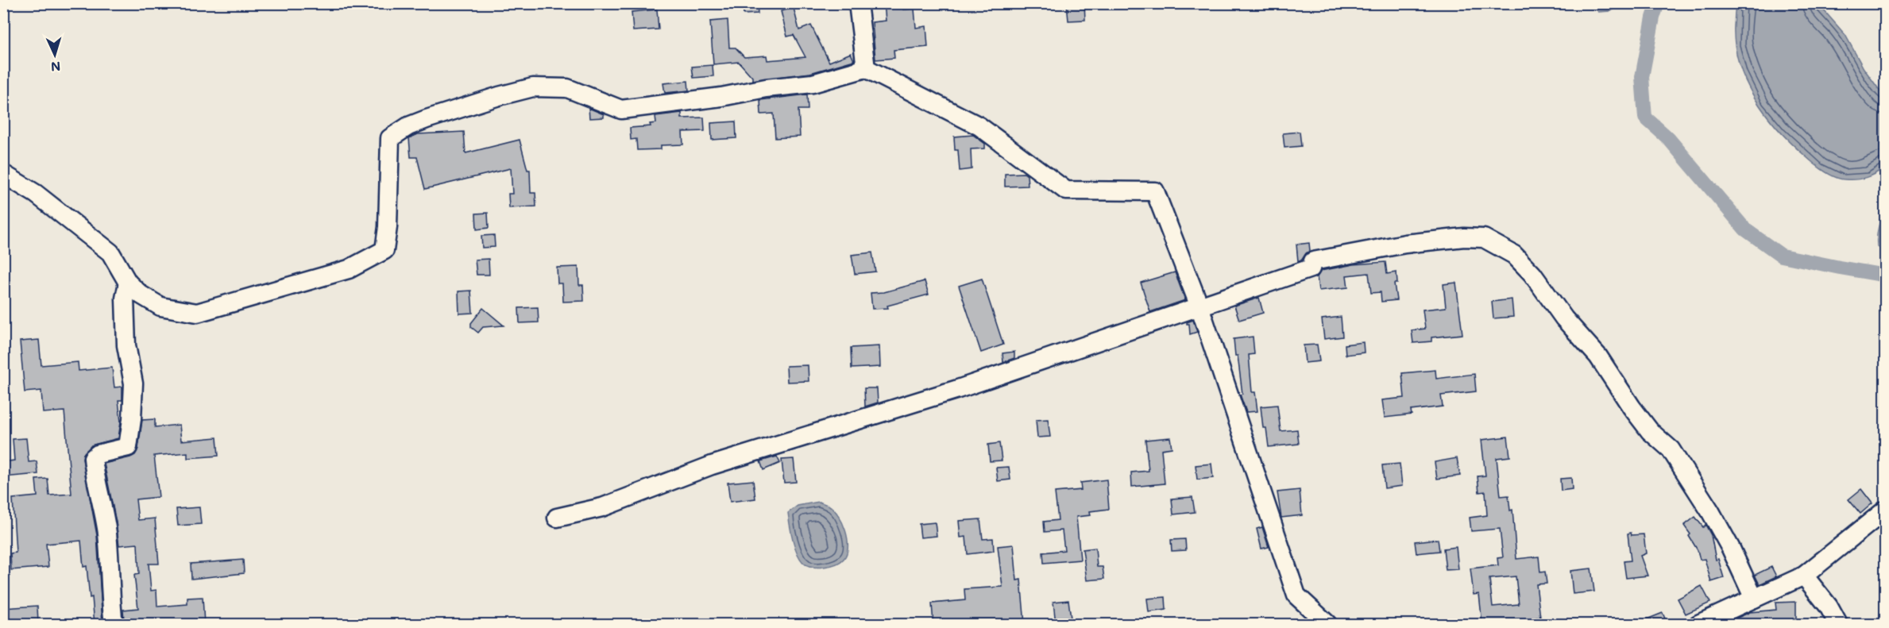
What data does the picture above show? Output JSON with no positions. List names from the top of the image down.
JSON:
{
  "north": "bottom"
}
